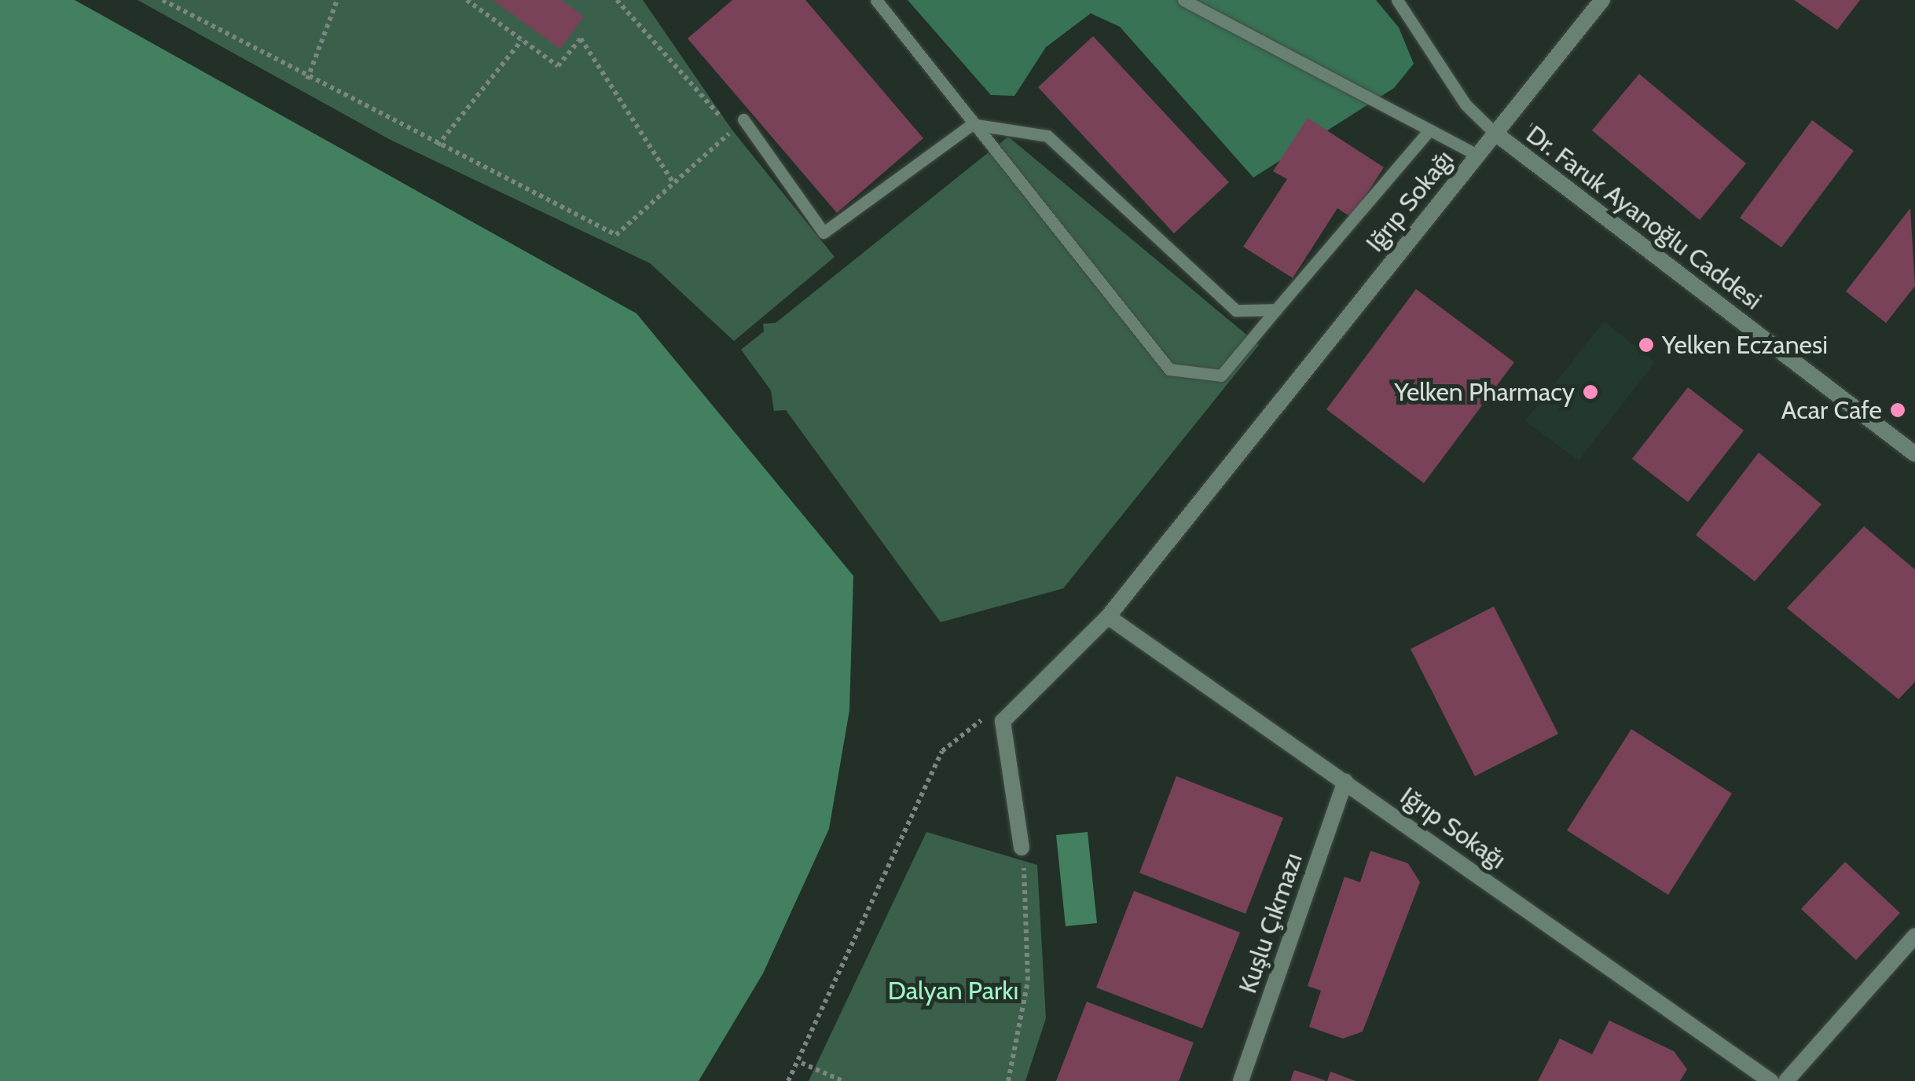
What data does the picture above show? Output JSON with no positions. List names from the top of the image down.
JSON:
{
  "streets": {
    "street": ["Iğrıp Sokağı", "Dr. Faruk Ayanoğlu Caddesi", "Kuşlu Çıkmazı"]
  },
  "crossings": [
    ["Iğrıp Sokağı", "Dr. Faruk Ayanoğlu Caddesi"],
    ["Iğrıp Sokağı", "Kuşlu Çıkmazı"]
  ],
  "parks": ["Dalyan Parkı"],
  "places": ["Yelken Eczanesi", "Yelken Pharmacy", "Acar Cafe"]
}
